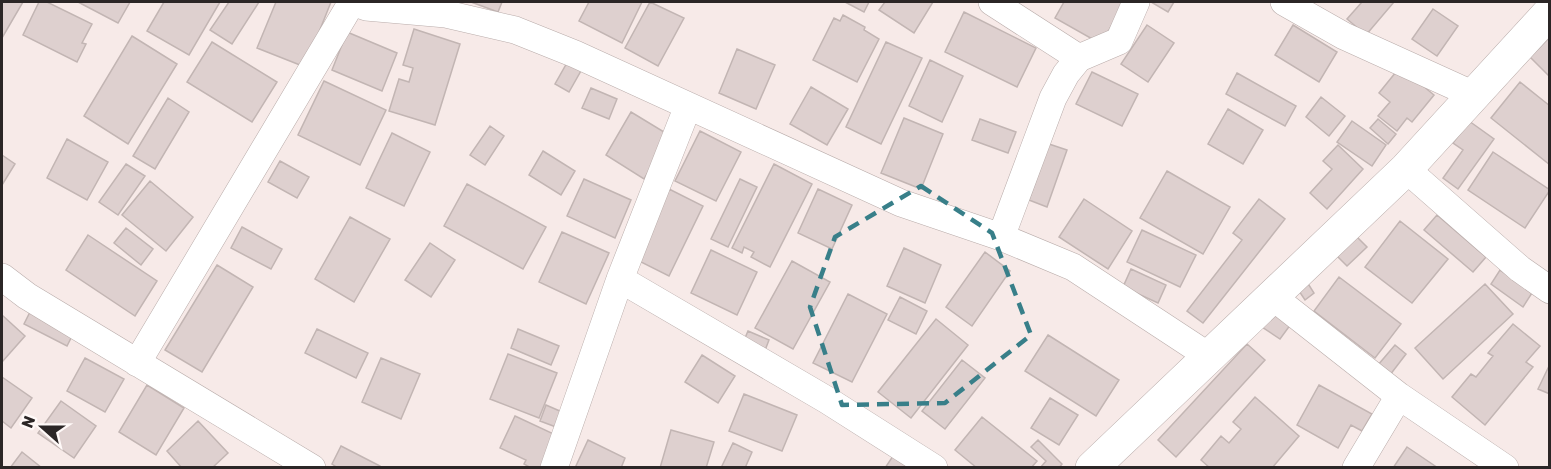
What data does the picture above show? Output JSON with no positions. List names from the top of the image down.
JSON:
{
  "north": "left"
}
